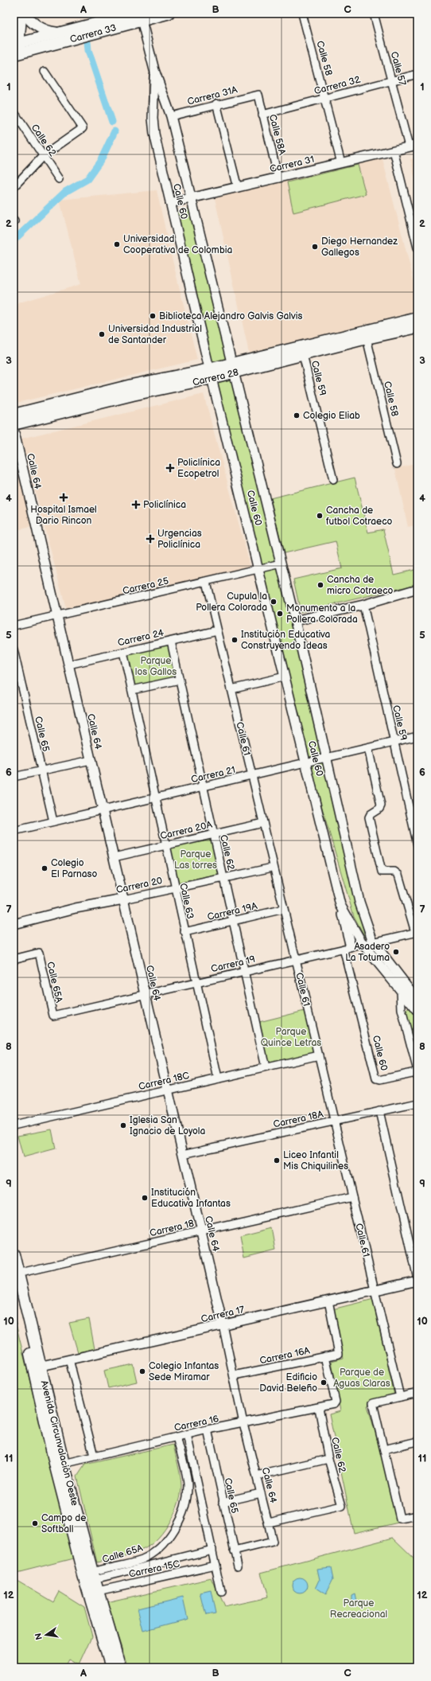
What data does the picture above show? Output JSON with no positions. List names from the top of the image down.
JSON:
{
  "streets": {
    "main road": ["Carrera 33", "Carrera 28", "Avenida Circunvalación Oeste"],
    "street": [
      "Calle 58",
      "Calle 57",
      "Carrera 32",
      "Carrera 31A",
      "Calle 58A",
      "Calle 62",
      "Carrera 31",
      "Calle 60",
      "Calle 59",
      "Calle 64",
      "Carrera 25",
      "Carrera 24",
      "Calle 65",
      "Calle 61",
      "Carrera 21",
      "Carrera 20A",
      "Carrera 20",
      "Calle 63",
      "Carrera 19A",
      "Carrera 19",
      "Calle 65A",
      "Carrera 18C",
      "Carrera 18A",
      "Carrera 18",
      "Carrera 17",
      "Carrera 16A",
      "Carrera 16",
      "Carrera 15C"
    ]
  },
  "crossings": [
    ["Carrera 33", "Calle 60"],
    ["Calle 58", "Carrera 32"],
    ["Calle 58", "Carrera 31"],
    ["Calle 58", "Carrera 28"],
    ["Calle 57", "Carrera 32"],
    ["Calle 57", "Carrera 31"],
    ["Carrera 32", "Calle 58A"],
    ["Carrera 31A", "Calle 58A"],
    ["Carrera 31A", "Calle 60"],
    ["Calle 58A", "Carrera 31"],
    ["Calle 62", "Calle 64"],
    ["Calle 62", "Carrera 24"],
    ["Calle 62", "Carrera 21"],
    ["Calle 62", "Carrera 20A"],
    ["Calle 62", "Carrera 20"],
    ["Calle 62", "Carrera 19A"],
    ["Calle 62", "Carrera 19"],
    ["Calle 62", "Carrera 18C"],
    ["Calle 62", "Carrera 16"],
    ["Carrera 31", "Calle 60"],
    ["Calle 60", "Carrera 28"],
    ["Calle 60", "Carrera 25"],
    ["Calle 60", "Carrera 21"],
    ["Calle 60", "Carrera 19"],
    ["Carrera 28", "Calle 59"],
    ["Calle 59", "Carrera 21"],
    ["Calle 64", "Carrera 25"],
    ["Calle 64", "Carrera 24"],
    ["Calle 64", "Calle 65"],
    ["Calle 64", "Carrera 21"],
    ["Calle 64", "Carrera 20A"],
    ["Calle 64", "Carrera 20"],
    ["Calle 64", "Carrera 19"],
    ["Calle 64", "Carrera 18C"],
    ["Calle 64", "Carrera 18A"],
    ["Calle 64", "Carrera 18"],
    ["Calle 64", "Carrera 17"],
    ["Calle 64", "Carrera 16A"],
    ["Calle 64", "Carrera 16"],
    ["Carrera 25", "Calle 61"],
    ["Carrera 24", "Calle 61"],
    ["Carrera 24", "Calle 63"],
    ["Calle 65", "Carrera 21"],
    ["Calle 65", "Carrera 16"],
    ["Calle 61", "Carrera 21"],
    ["Calle 61", "Carrera 20A"],
    ["Calle 61", "Carrera 19A"],
    ["Calle 61", "Carrera 19"],
    ["Calle 61", "Carrera 18C"],
    ["Calle 61", "Carrera 18A"],
    ["Calle 61", "Carrera 18"],
    ["Calle 61", "Carrera 17"],
    ["Carrera 21", "Calle 63"],
    ["Carrera 20A", "Calle 63"],
    ["Carrera 20", "Calle 63"],
    ["Calle 63", "Carrera 19A"],
    ["Calle 63", "Carrera 19"],
    ["Calle 63", "Carrera 18C"],
    ["Carrera 19", "Calle 65A"],
    ["Calle 65A", "Carrera 16"],
    ["Calle 65A", "Avenida Circunvalación Oeste"],
    ["Calle 65A", "Carrera 15C"],
    ["Carrera 18", "Avenida Circunvalación Oeste"],
    ["Carrera 17", "Carrera 16A"],
    ["Carrera 17", "Avenida Circunvalación Oeste"],
    ["Carrera 16A", "Carrera 16"],
    ["Carrera 16", "Avenida Circunvalación Oeste"],
    ["Avenida Circunvalación Oeste", "Carrera 15C"]
  ],
  "parks": [
    "Parque los Gallos",
    "Parque Las torres",
    "Parque Quince Letras",
    "Parque de Aguas Claras",
    "Parque Recreacional"
  ],
  "places": {
    "other": [
      "Universidad Cooperativa de Colombia",
      "Diego Hernandez Gallegos",
      "Biblioteca Alejandro Galvis Galvis",
      "Universidad Industrial de Santander",
      "Colegio Eliab",
      "Cancha de futbol Cotraeco",
      "Cancha de micro Cotraeco",
      "Cupula la Pollera Colorada",
      "Monumento a la Pollera Colorada",
      "Institución Educativa Construyendo Ideas",
      "Colegio El Parnaso",
      "Asadero La Totuma",
      "Iglesia San Ignacio de Loyola",
      "Liceo Infantil Mis Chiquilines",
      "Institución Educativa Infantas",
      "Colegio Infantas Sede Miramar",
      "Edificio David Beleño",
      "Campo de Softball"
    ],
    "health": [
      "Policlínica Ecopetrol",
      "Hospital Ismael Dario Rincon",
      "Policlínica",
      "Urgencias Policlínica"
    ]
  },
  "north": "left",
  "grid": {
    "columns": ["A", "B", "C"],
    "rows": [
      "1",
      "2",
      "3",
      "4",
      "5",
      "6",
      "7",
      "8",
      "9",
      "10",
      "11",
      "12"
    ]
  }
}
